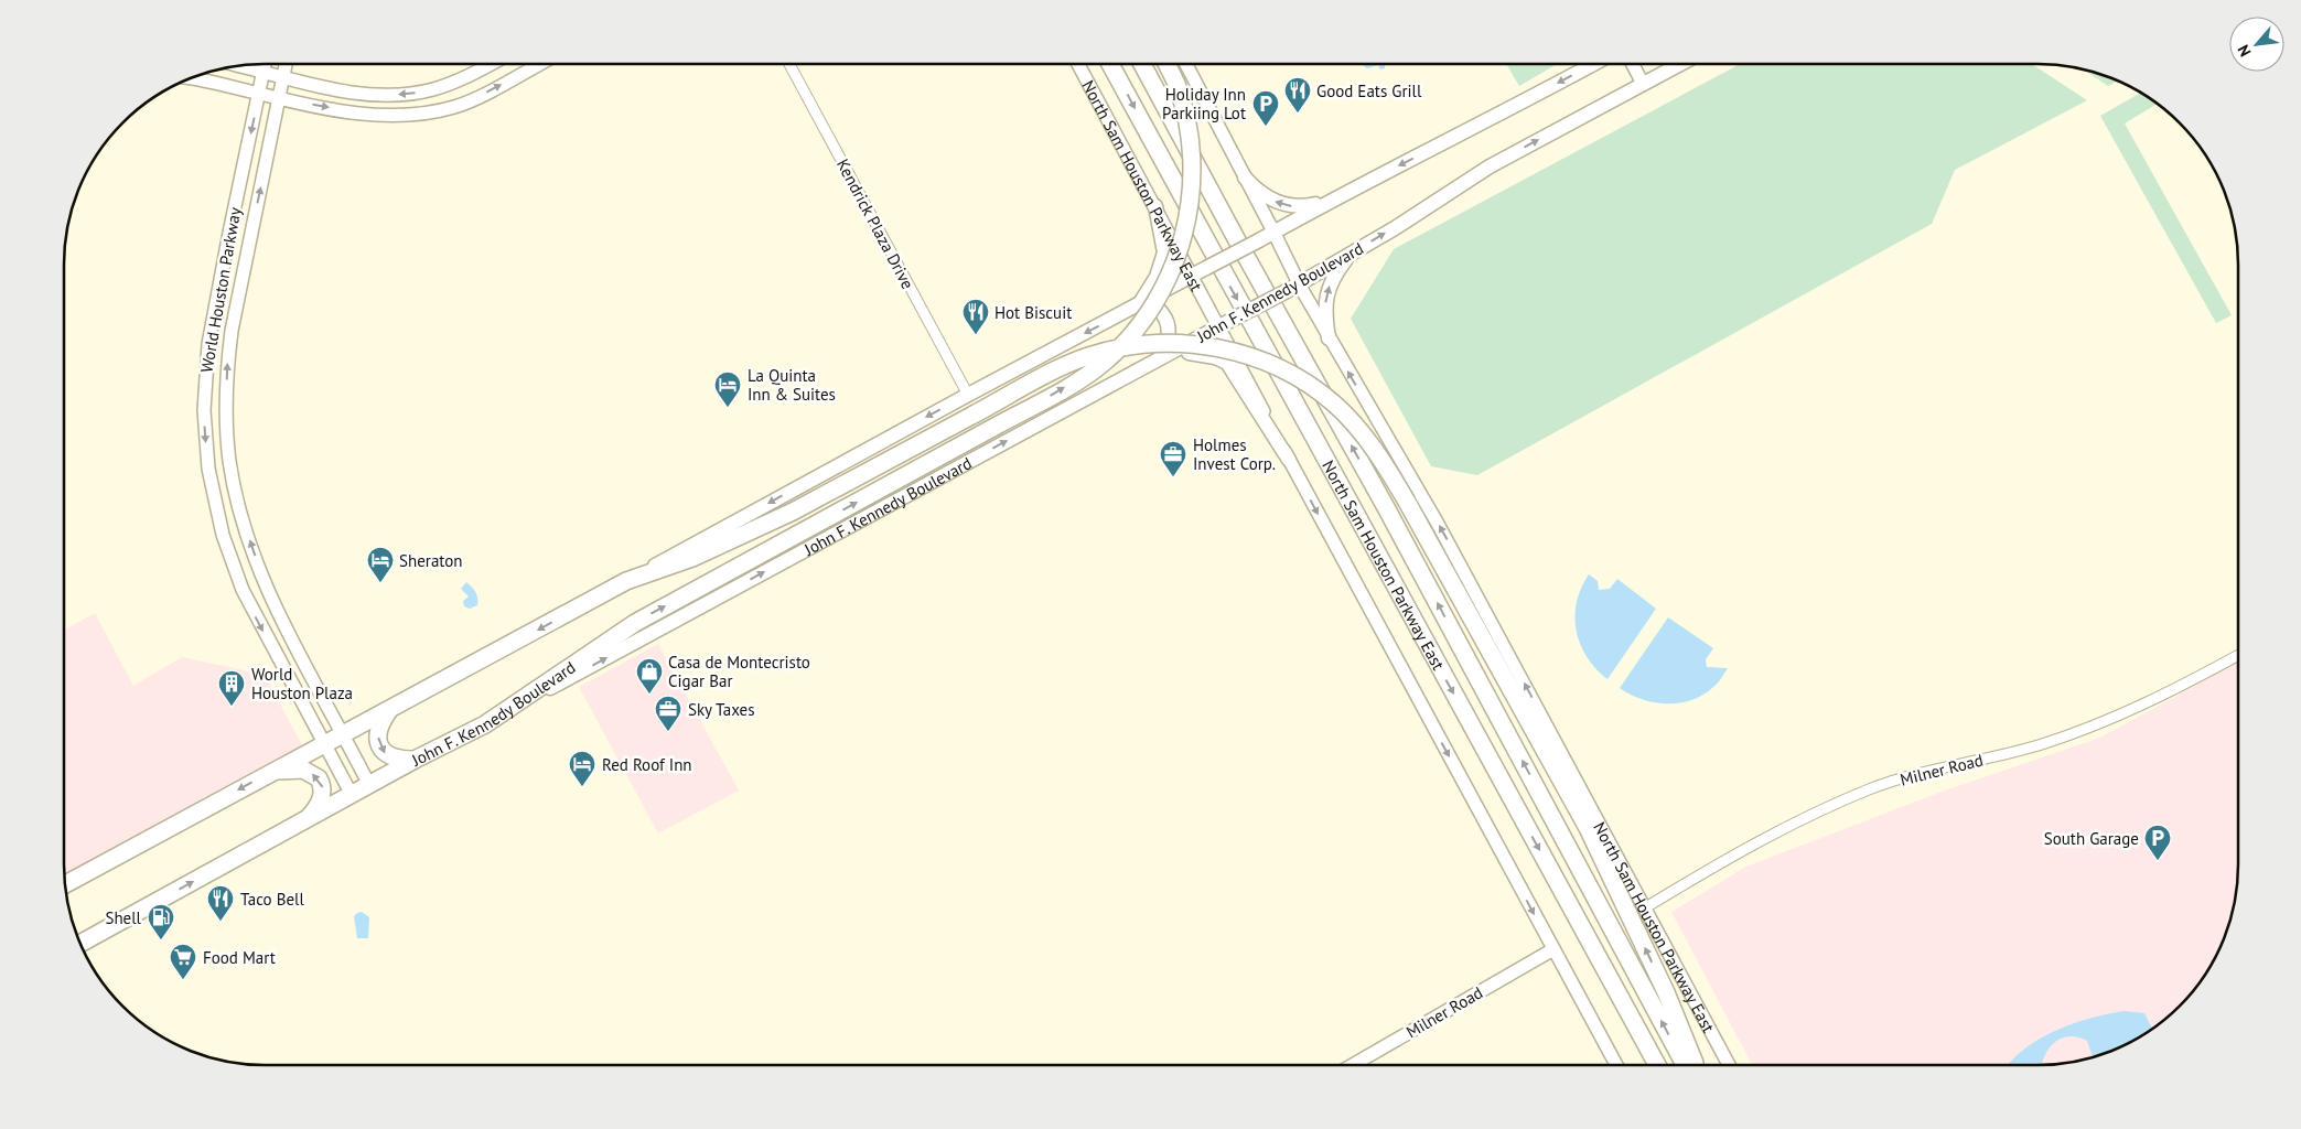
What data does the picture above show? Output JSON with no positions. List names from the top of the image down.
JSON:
{
  "streets": {
    "highway": ["North Sam Houston Parkway East", "John F. Kennedy Boulevard"],
    "street": ["Kendrick Plaza Drive", "World Houston Parkway", "Milner Road"]
  },
  "crossings": [
    ["North Sam Houston Parkway East", "John F. Kennedy Boulevard"],
    ["North Sam Houston Parkway East", "Milner Road"],
    ["World Houston Parkway", "John F. Kennedy Boulevard"]
  ],
  "places": {
    "restaurant": ["Good Eats Grill", "Hot Biscuit", "Taco Bell"],
    "parking": ["Holiday Inn Parkiing Lot", "South Garage"],
    "hotel": ["La Quinta Inn & Suites", "Sheraton", "Red Roof Inn"],
    "office": ["Holmes Invest Corp.", "Sky Taxes"],
    "shop": ["Casa de Montecristo Cigar Bar"],
    "building": ["World Houston Plaza"],
    "fuel station": ["Shell"],
    "supermarket": ["Food Mart"]
  },
  "north": "bottom left"
}
